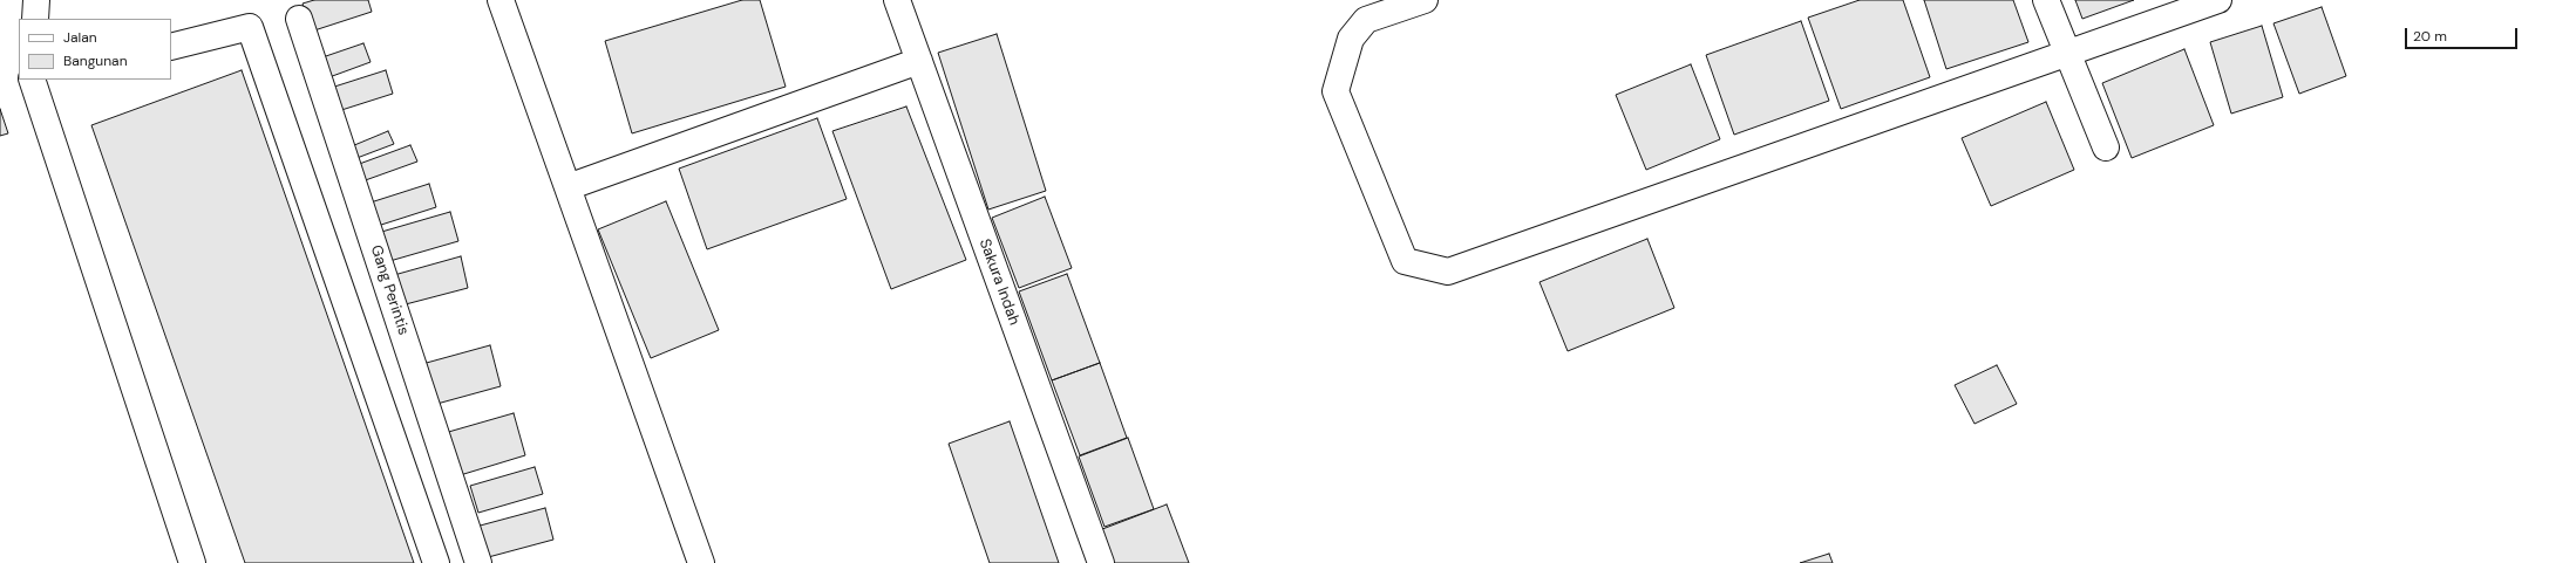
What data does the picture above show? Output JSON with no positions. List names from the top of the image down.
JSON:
{
  "streets": {
    "street": ["Sakura Indah", "Gang Perintis"]
  },
  "legend": ["Jalan", "Bangunan"],
  "scale_bar": "20 m"
}
